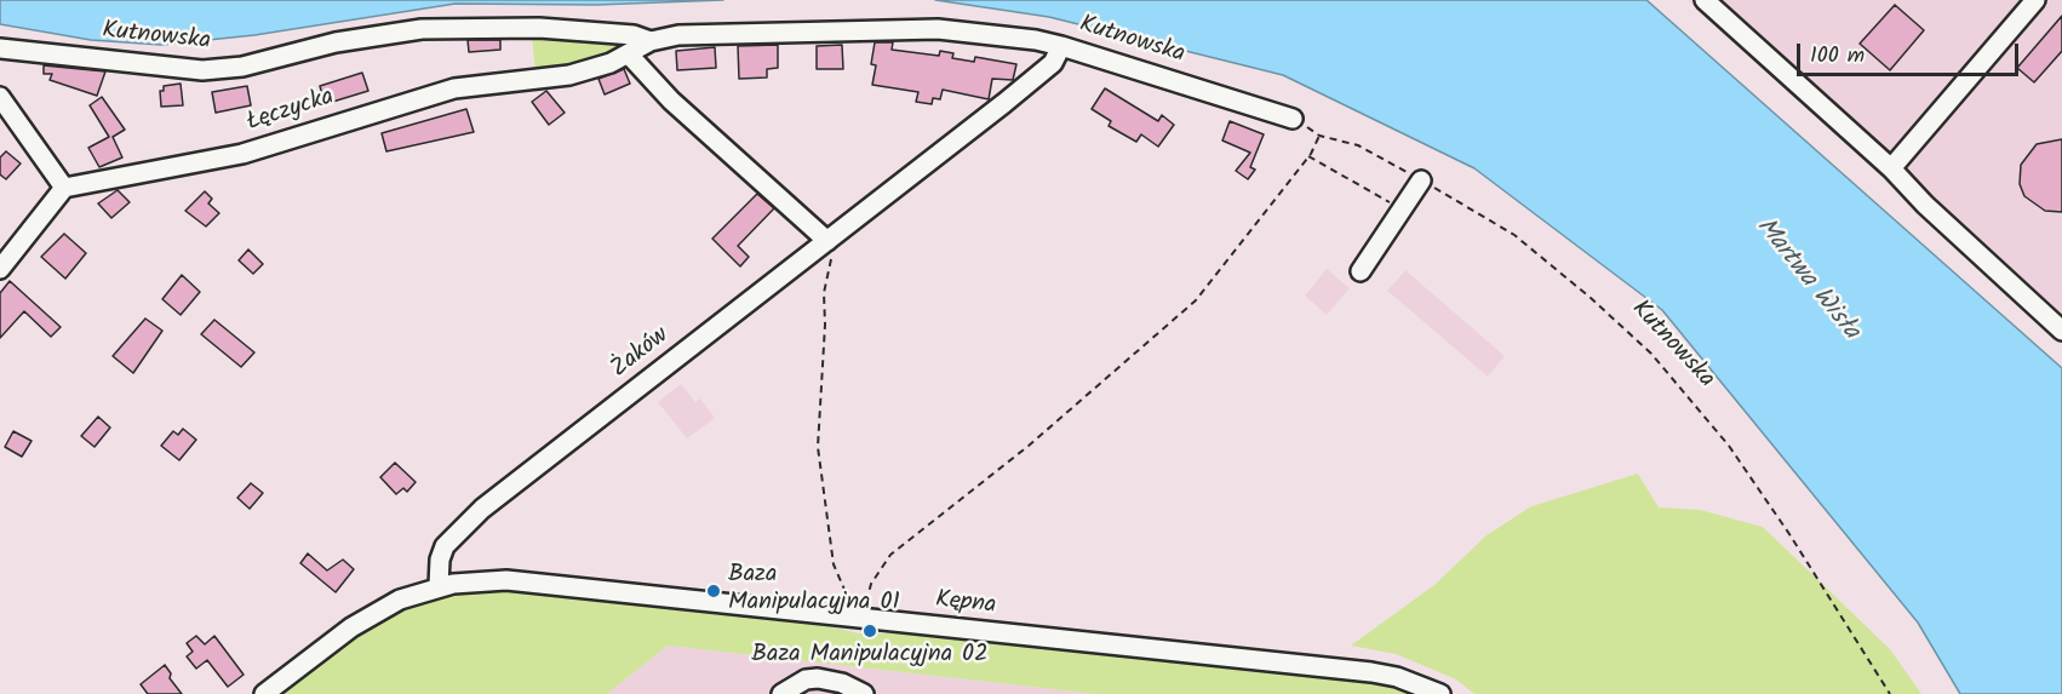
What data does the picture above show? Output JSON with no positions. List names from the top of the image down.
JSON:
{
  "streets": {
    "street": [
      "Kutnowska",
      "Łęczycka",
      "Żaków",
      "Kępna"
    ]
  },
  "crossings": [
    ["Kutnowska", "Łęczycka"],
    ["Kutnowska", "Żaków"],
    ["Żaków", "Kępna"]
  ],
  "water": ["Martwa Wisła"],
  "places": ["Baza Manipulacyjna 01", "Baza Manipulacyjna 02"],
  "scale_bar": "100 m"
}
